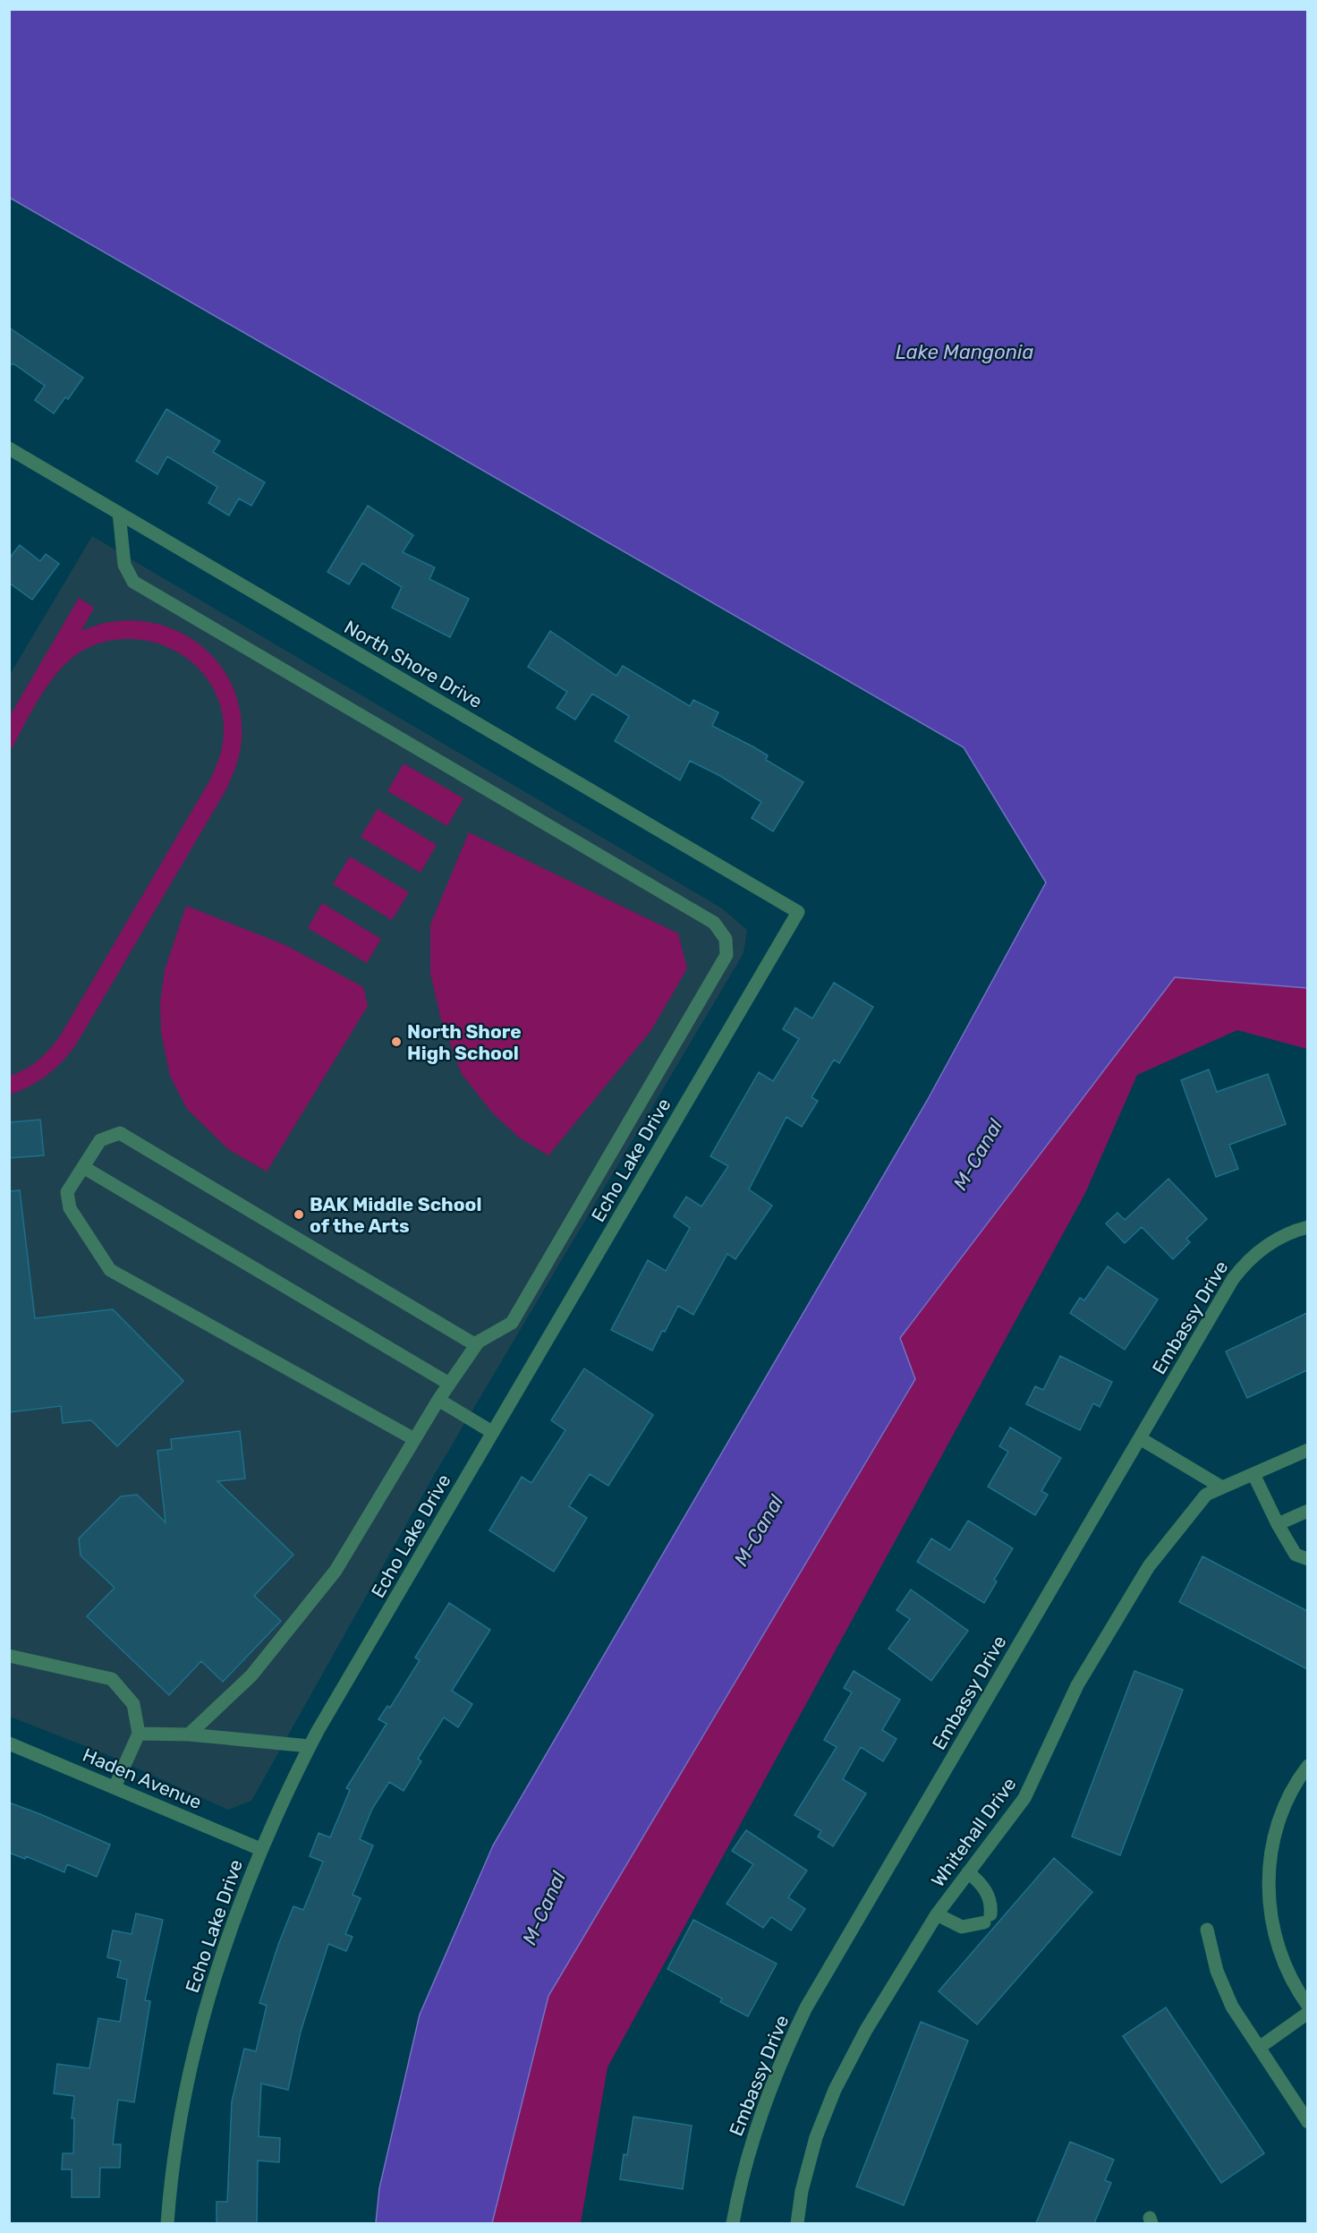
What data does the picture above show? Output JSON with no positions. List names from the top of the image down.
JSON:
{
  "streets": {
    "street": [
      "North Shore Drive",
      "Echo Lake Drive",
      "Embassy Drive",
      "Haden Avenue",
      "Whitehall Drive"
    ]
  },
  "crossings": [
    ["North Shore Drive", "Echo Lake Drive"],
    ["Echo Lake Drive", "Haden Avenue"]
  ],
  "water": ["Lake Mangonia", "M-Canal"],
  "places": ["North Shore High School", "BAK Middle School of the Arts"]
}
